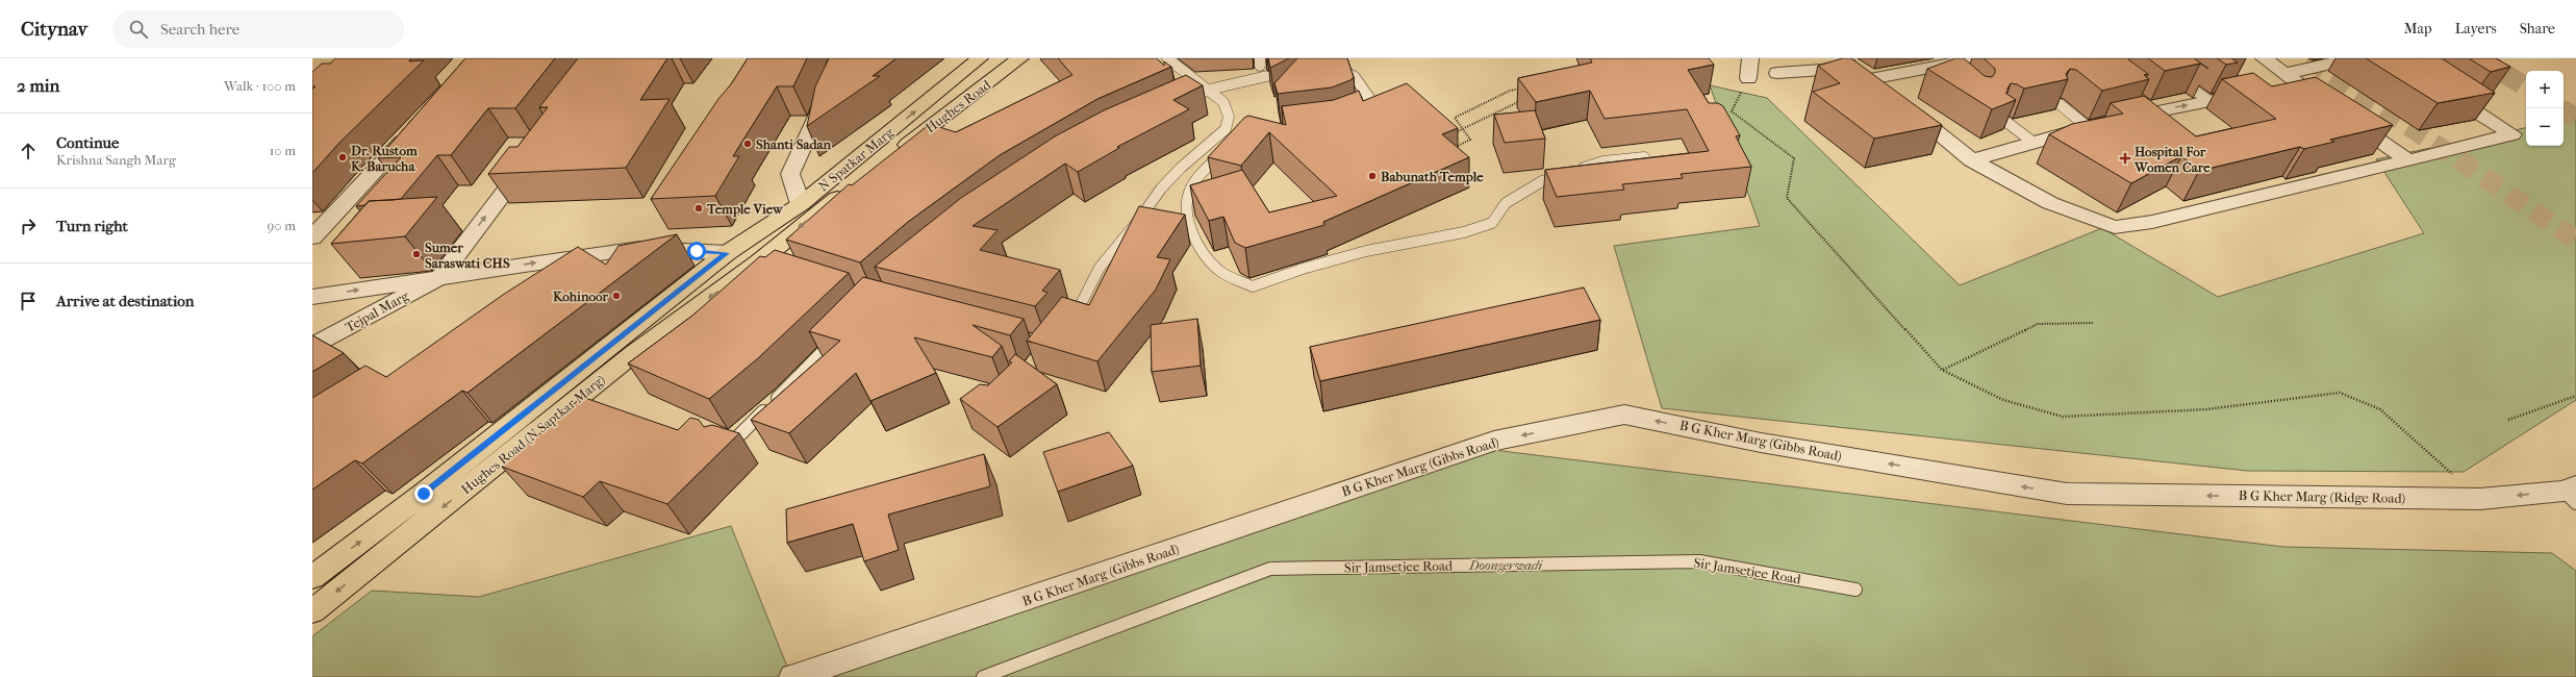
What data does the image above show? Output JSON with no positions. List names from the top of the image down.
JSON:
{
  "streets": {
    "main road": ["Hughes Road", "N Spatkar Marg", "Hughes Road (N Saptkar Marg)"],
    "street": ["Tejpal Marg", "B G Kher Marg (Gibbs Road)", "B G Kher Marg (Ridge Road)"],
    "lane": ["Sir Jamsetjee Road"]
  },
  "crossings": [
    ["B G Kher Marg (Gibbs Road)", "B G Kher Marg (Ridge Road)"]
  ],
  "one_way": [
    "N Spatkar Marg",
    "Hughes Road (N Saptkar Marg)",
    "B G Kher Marg (Gibbs Road)",
    "B G Kher Marg (Ridge Road)"
  ],
  "parks": ["Doongerwadi"],
  "places": {
    "other": [
      "Shanti Sadan",
      "Dr. Rustom K. Barucha",
      "Babunath Temple",
      "Temple View",
      "Sumer Saraswati CHS",
      "Kohinoor"
    ],
    "health": ["Hospital For Women Care"]
  },
  "page": {
    "header": "Citynav",
    "search": "Search here",
    "nav": ["Map", "Layers", "Share"],
    "heading": ["2 min", "Walk · 100 m"],
    "map_buttons": ["+", "−"],
    "list": [
      ["Continue", "Krishna Sangh Marg", "10 m"],
      ["Turn right", "90 m"],
      "Arrive at destination"
    ]
  }
}
